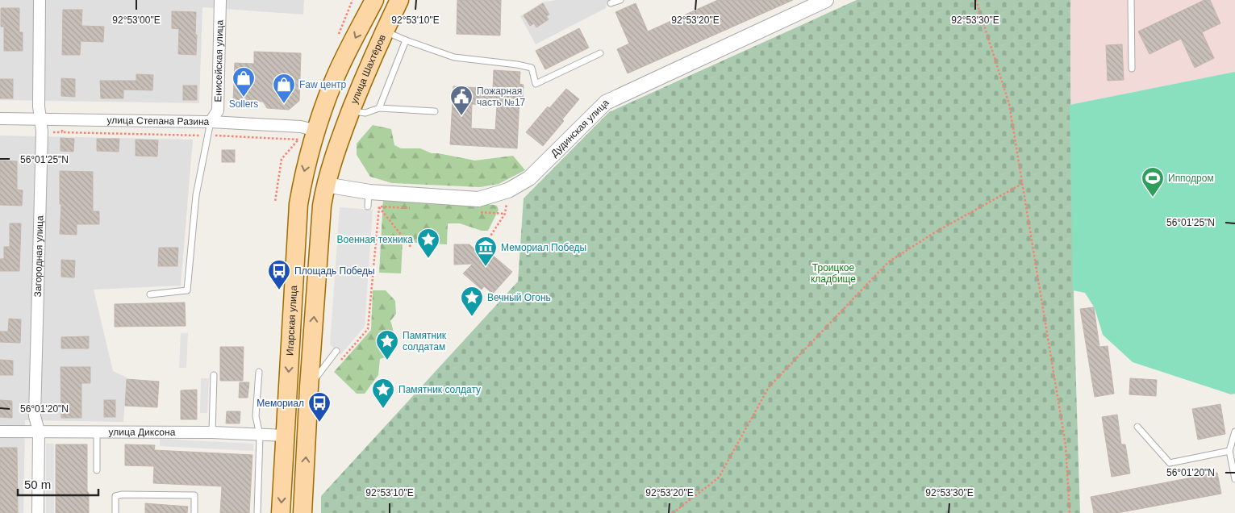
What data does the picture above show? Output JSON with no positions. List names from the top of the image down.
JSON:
{
  "streets": {
    "main road": ["улица Шахтёров", "Игарская улица"],
    "street": [
      "Енисейская улица",
      "улица Степана Разина",
      "Дудинская улица",
      "Загородная улица",
      "улица Диксона"
    ]
  },
  "crossings": [
    ["Енисейская улица", "улица Степана Разина"],
    ["улица Шахтёров", "Дудинская улица"],
    ["улица Степана Разина", "Загородная улица"],
    ["улица Степана Разина", "Игарская улица"],
    ["Загородная улица", "улица Диксона"],
    ["Игарская улица", "улица Диксона"]
  ],
  "parks": ["Троицкое кладбище"],
  "places": {
    "shop": ["Sollers", "Faw центр"],
    "public building": ["Пожарная часть №17"],
    "sports": ["Ипподром"],
    "place": [
      "Военная техника",
      "Вечный Огонь",
      "Памятник солдатам",
      "Памятник солдату"
    ],
    "museum": ["Мемориал Победы"],
    "bus stop": ["Площадь Победы", "Мемориал"]
  },
  "scale_bar": "50 m",
  "coordinates": [
    "92°53'00\"E",
    "92°53'10\"E",
    "92°53'20\"E",
    "92°53'30\"E",
    "56°01'25\"N",
    "56°01'20\"N"
  ]
}
